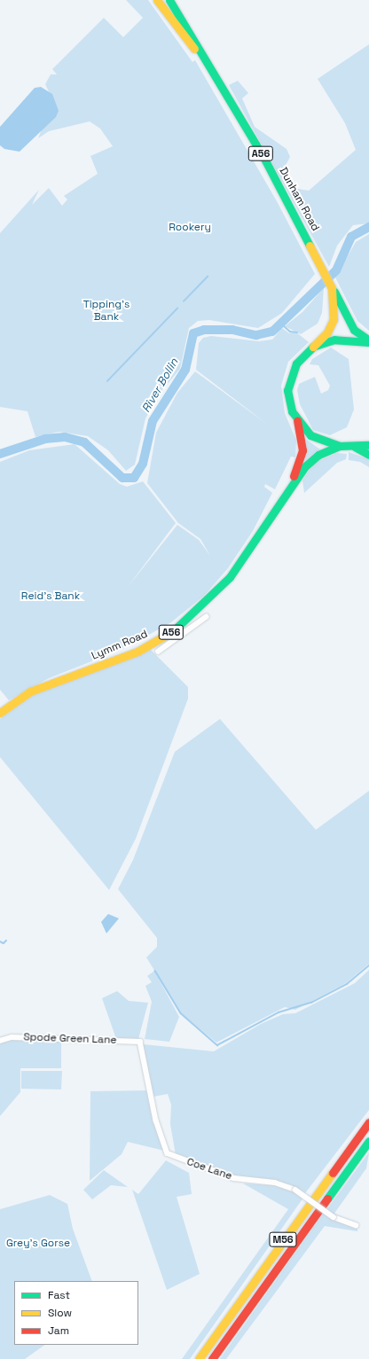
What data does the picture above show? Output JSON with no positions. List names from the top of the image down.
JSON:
{
  "streets": {
    "main road": [
      "A56",
      "Dunham Road",
      "Lymm Road",
      "M56"
    ],
    "street": ["Spode Green Lane", "Coe Lane"]
  },
  "crossings": [
    ["A56", "Dunham Road"],
    ["A56", "Lymm Road"],
    ["Spode Green Lane", "Coe Lane"]
  ],
  "water": ["River Bollin"],
  "parks": [
    "Rookery",
    "Tipping's Bank",
    "Reid's Bank",
    "Grey's Gorse"
  ],
  "legend": ["Fast", "Slow", "Jam"]
}
